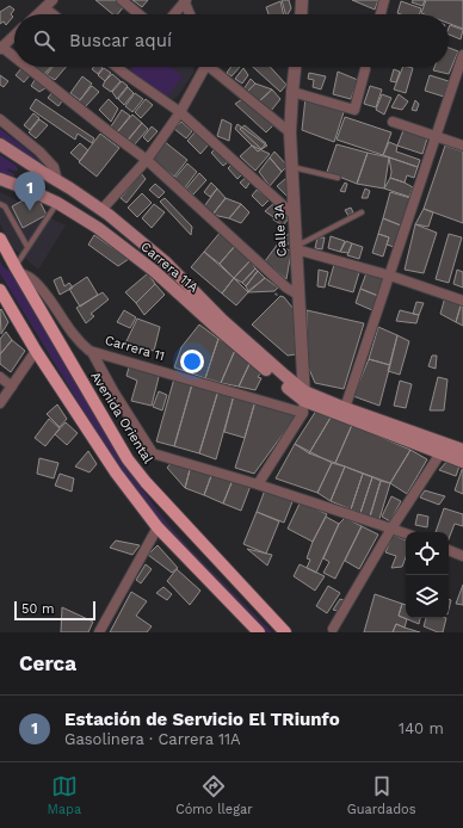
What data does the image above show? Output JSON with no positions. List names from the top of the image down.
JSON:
{
  "streets": {
    "main road": ["Carrera 11A", "Carrera 11", "Avenida Oriental"],
    "street": ["Calle 3A"]
  },
  "crossings": [
    ["Calle 3A", "Carrera 11A"],
    ["Calle 3A", "Carrera 11"],
    ["Carrera 11A", "Carrera 11"],
    ["Carrera 11", "Avenida Oriental"]
  ],
  "scale_bar": "50 m",
  "page": {
    "search": "Buscar aquí",
    "pins": "1",
    "scale": "50 m",
    "heading": "Cerca",
    "list": [
      {
        "mark": "1",
        "name": "Estación de Servicio El TRiunfo",
        "note": "Gasolinera · Carrera 11A",
        "value": "140 m"
      }
    ],
    "nav": ["Mapa", "Cómo llegar", "Guardados"]
  }
}
